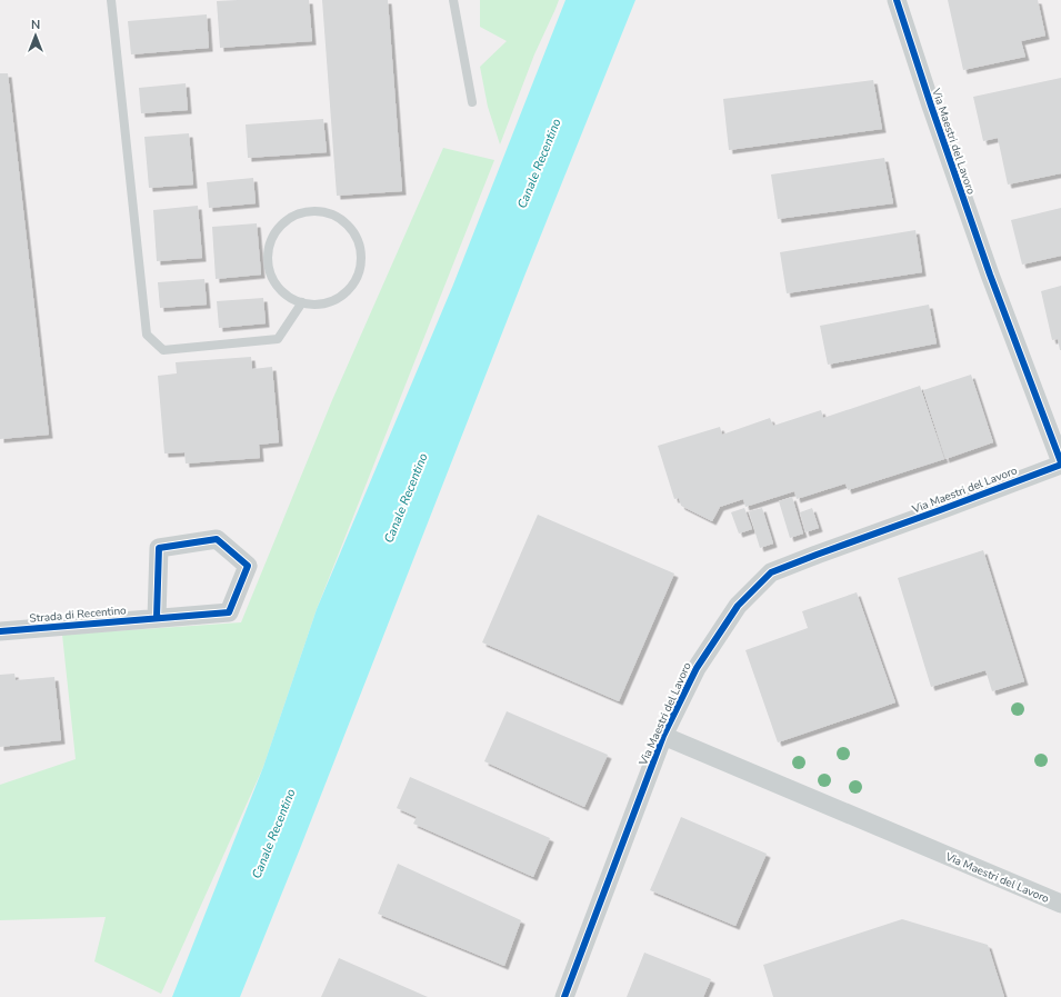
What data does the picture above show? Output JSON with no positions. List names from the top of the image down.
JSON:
{
  "streets": {
    "street": ["Via Maestri del Lavoro", "Strada di Recentino"]
  },
  "water": ["Canale Recentino"],
  "north": "top"
}
